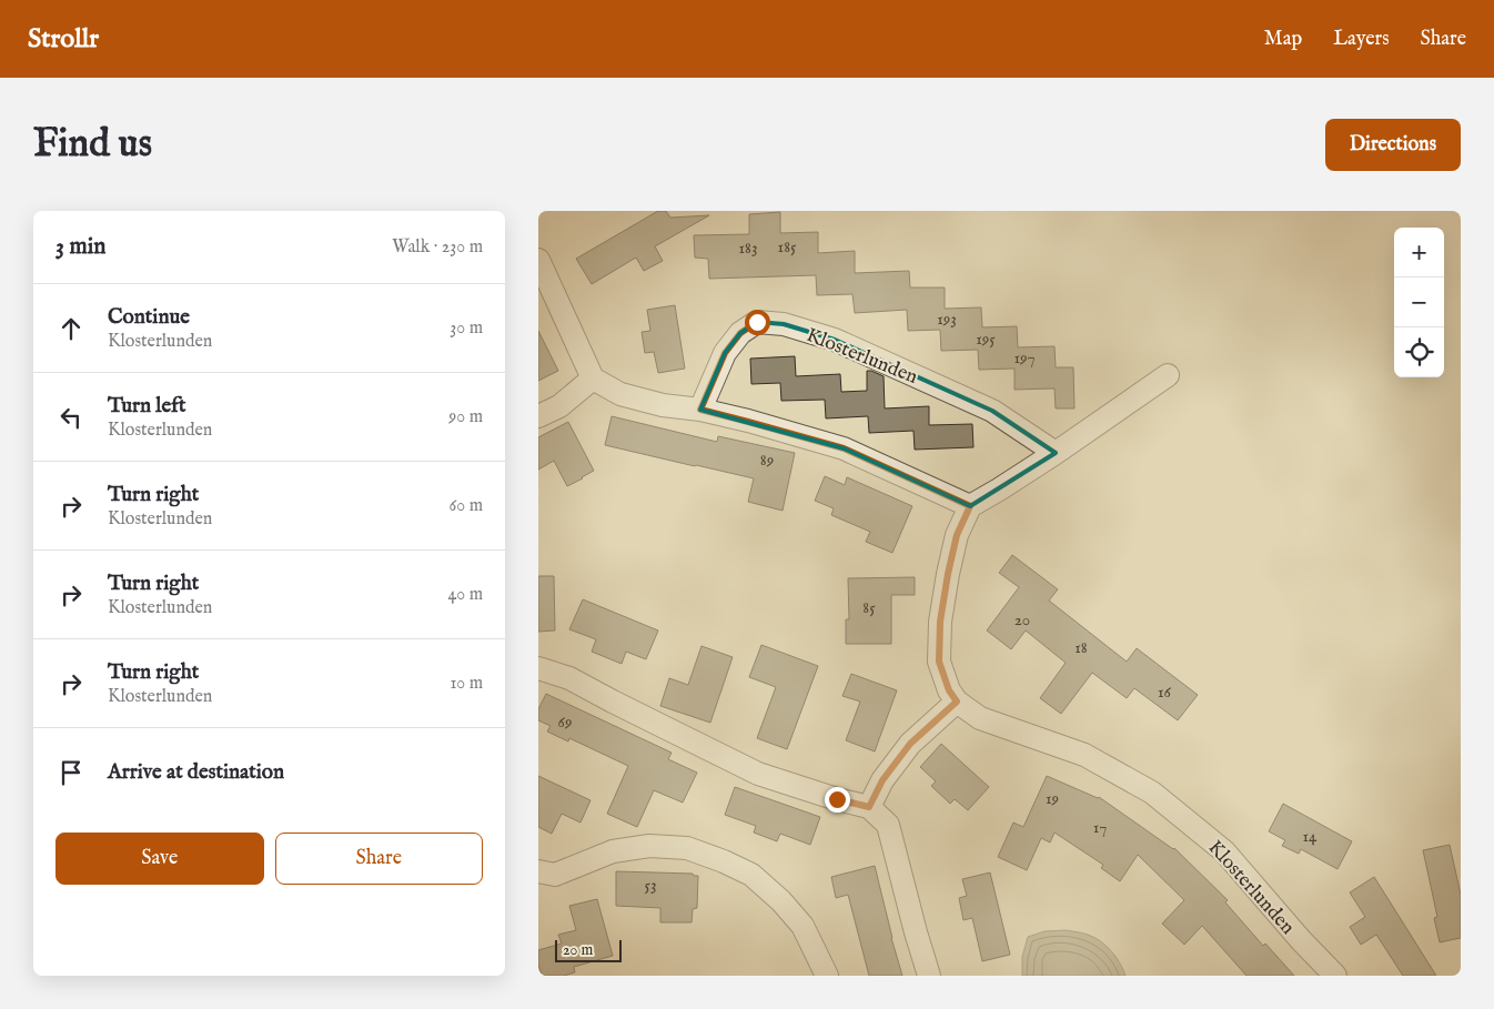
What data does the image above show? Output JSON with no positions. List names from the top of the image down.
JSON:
{
  "streets": {
    "street": ["Klosterlunden"]
  },
  "house_numbers": [
    "185",
    "183",
    "193",
    "195",
    "197",
    "89",
    "85",
    "20",
    "18",
    "16",
    "69",
    "19",
    "17",
    "14",
    "53"
  ],
  "scale_bar": "20 m",
  "page": {
    "header": "Strollr",
    "nav": ["Map", "Layers", "Share"],
    "buttons": [
      "Directions",
      ["Save", "Share"]
    ],
    "title": "Find us",
    "heading": ["3 min", "Walk · 230 m"],
    "map_buttons": ["+", "−"],
    "list": [
      ["Continue", "Klosterlunden", "30 m"],
      ["Turn left", "Klosterlunden", "90 m"],
      ["Turn right", "Klosterlunden", "60 m"],
      ["Turn right", "Klosterlunden", "40 m"],
      ["Turn right", "Klosterlunden", "10 m"],
      "Arrive at destination"
    ],
    "scale": "20 m"
  }
}
